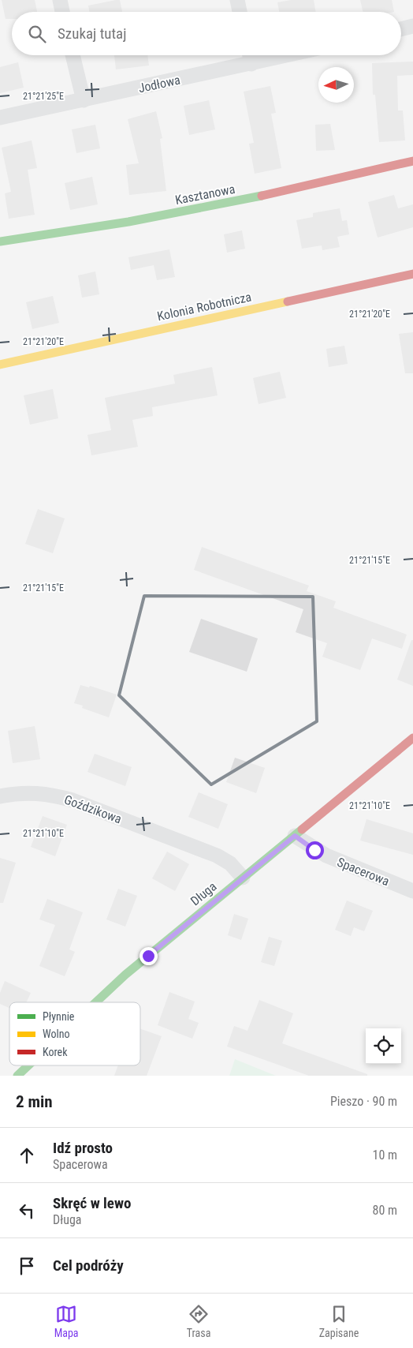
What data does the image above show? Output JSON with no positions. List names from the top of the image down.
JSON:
{
  "streets": {
    "street": [
      "Jodłowa",
      "Kasztanowa",
      "Kolonia Robotnicza",
      "Goździkowa",
      "Spacerowa",
      "Długa"
    ]
  },
  "crossings": [
    ["Goździkowa", "Długa"],
    ["Spacerowa", "Długa"]
  ],
  "legend": ["Płynnie", "Wolno", "Korek"],
  "north": "left",
  "page": {
    "search": "Szukaj tutaj",
    "heading": ["2 min", "Pieszo · 90 m"],
    "list": [
      ["Idź prosto", "Spacerowa", "10 m"],
      ["Skręć w lewo", "Długa", "80 m"],
      "Cel podróży"
    ],
    "nav": ["Mapa", "Trasa", "Zapisane"]
  },
  "coordinates": [
    "21°21'25\"E",
    "21°21'20\"E",
    "21°21'15\"E",
    "21°21'10\"E"
  ]
}
